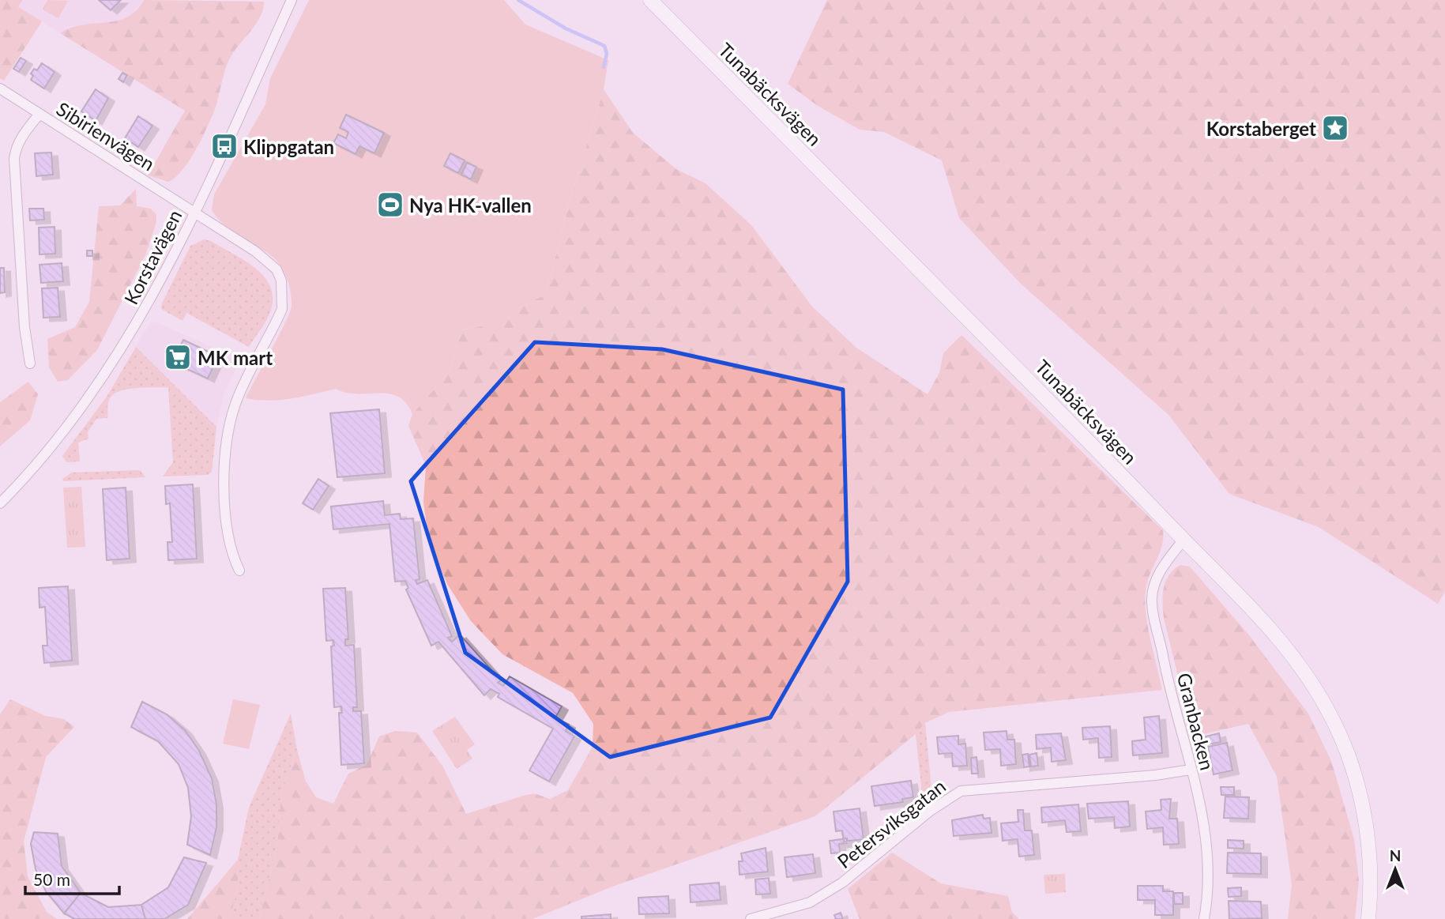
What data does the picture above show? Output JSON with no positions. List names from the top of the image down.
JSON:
{
  "streets": {
    "street": [
      "Tunabäcksvägen",
      "Sibirienvägen",
      "Korstavägen",
      "Granbacken",
      "Petersviksgatan"
    ]
  },
  "crossings": [
    ["Tunabäcksvägen", "Granbacken"],
    ["Sibirienvägen", "Korstavägen"],
    ["Granbacken", "Petersviksgatan"]
  ],
  "places": {
    "place": ["Korstaberget"],
    "bus stop": ["Klippgatan"],
    "sports": ["Nya HK-vallen"],
    "supermarket": ["MK mart"]
  },
  "scale_bar": "50 m",
  "north": "top"
}
